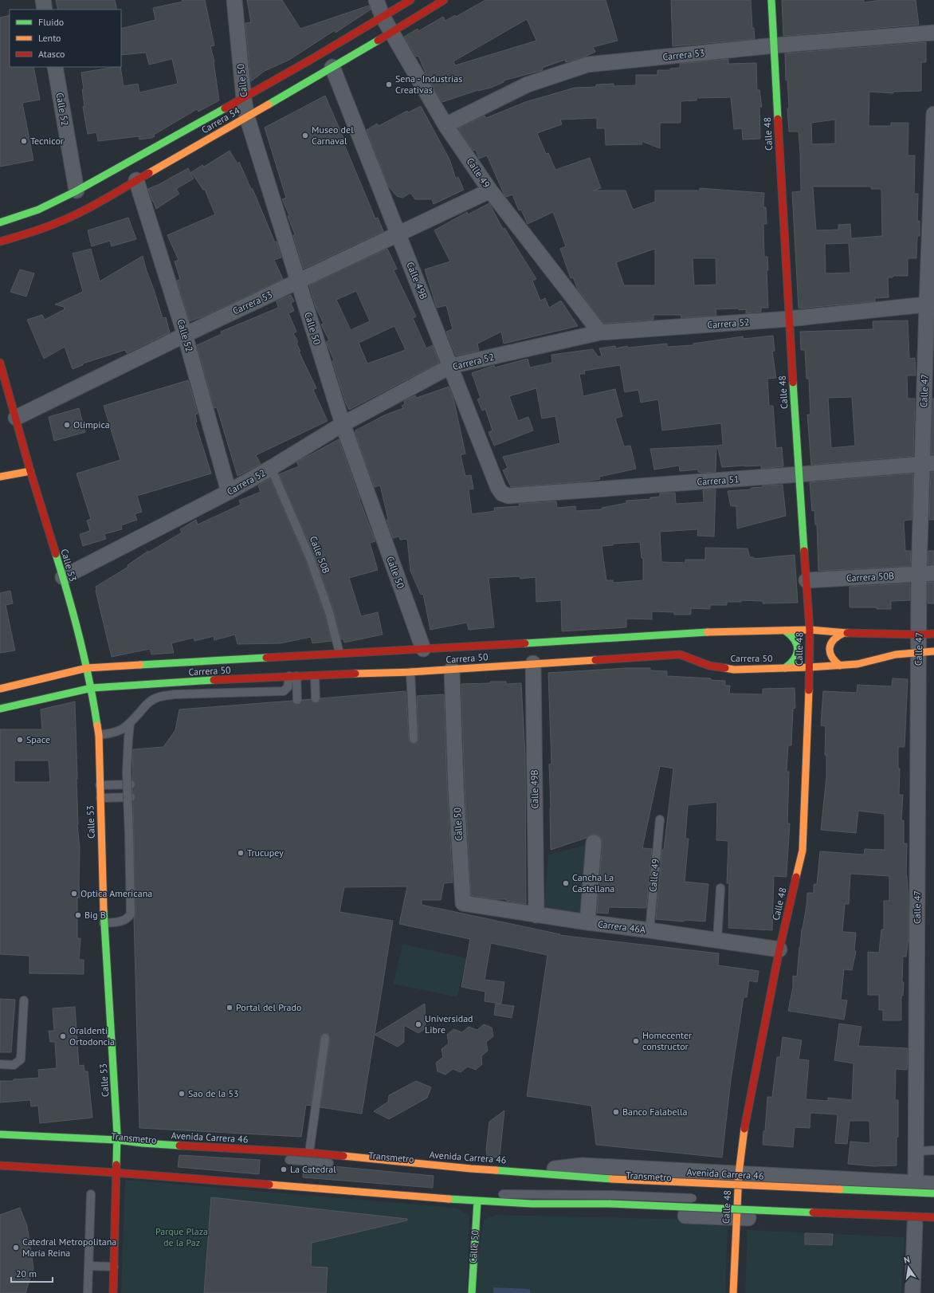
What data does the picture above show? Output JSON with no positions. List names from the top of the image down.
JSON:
{
  "streets": {
    "street": [
      "Carrera 53",
      "Calle 50",
      "Calle 52",
      "Carrera 54",
      "Calle 48",
      "Calle 49",
      "Calle 49B",
      "Carrera 52",
      "Calle 47",
      "Carrera 51",
      "Calle 53",
      "Carrera 50B",
      "Carrera 50",
      "Carrera 46A",
      "Avenida Carrera 46"
    ],
    "lane": ["Calle 50B", "Transmetro"]
  },
  "crossings": [
    ["Carrera 53", "Calle 50"],
    ["Carrera 53", "Calle 52"],
    ["Carrera 53", "Calle 48"],
    ["Carrera 53", "Calle 49"],
    ["Carrera 53", "Calle 49B"],
    ["Carrera 53", "Calle 53"],
    ["Calle 50", "Carrera 54"],
    ["Calle 50", "Carrera 52"],
    ["Calle 50", "Carrera 50"],
    ["Calle 50", "Carrera 46A"],
    ["Calle 52", "Carrera 54"],
    ["Calle 52", "Carrera 52"],
    ["Carrera 54", "Calle 49"],
    ["Carrera 54", "Calle 49B"],
    ["Calle 48", "Carrera 52"],
    ["Calle 48", "Carrera 51"],
    ["Calle 48", "Carrera 50B"],
    ["Calle 48", "Carrera 50"],
    ["Calle 48", "Carrera 46A"],
    ["Calle 49", "Carrera 52"],
    ["Calle 49", "Carrera 46A"],
    ["Calle 49B", "Carrera 52"],
    ["Calle 49B", "Carrera 51"],
    ["Calle 49B", "Carrera 50"],
    ["Calle 49B", "Carrera 46A"],
    ["Carrera 52", "Calle 47"],
    ["Carrera 52", "Calle 50B"],
    ["Carrera 52", "Calle 53"],
    ["Calle 47", "Carrera 51"],
    ["Calle 47", "Carrera 50B"],
    ["Calle 47", "Carrera 50"],
    ["Calle 50B", "Carrera 50"],
    ["Calle 53", "Carrera 50"],
    ["Calle 53", "Avenida Carrera 46"],
    ["Calle 53", "Transmetro"],
    ["Avenida Carrera 46", "Transmetro"]
  ],
  "parks": ["Parque Plaza de la Paz"],
  "places": [
    "Sena - Industrias Creativas",
    "Museo del Carnaval",
    "Tecnicor",
    "Olímpica",
    "Space",
    "Trucupey",
    "Cancha La Castellana",
    "Optica Americana",
    "Big B",
    "Portal del Prado",
    "Universidad Libre",
    "Oraldenti Ortodoncia",
    "Homecenter constructor",
    "Sao de la 53",
    "Banco Falabella",
    "La Catedral",
    "Catedral Metropolitana María Reina"
  ],
  "legend": ["Fluido", "Lento", "Atasco"],
  "scale_bar": "20 m",
  "north": "top"
}
